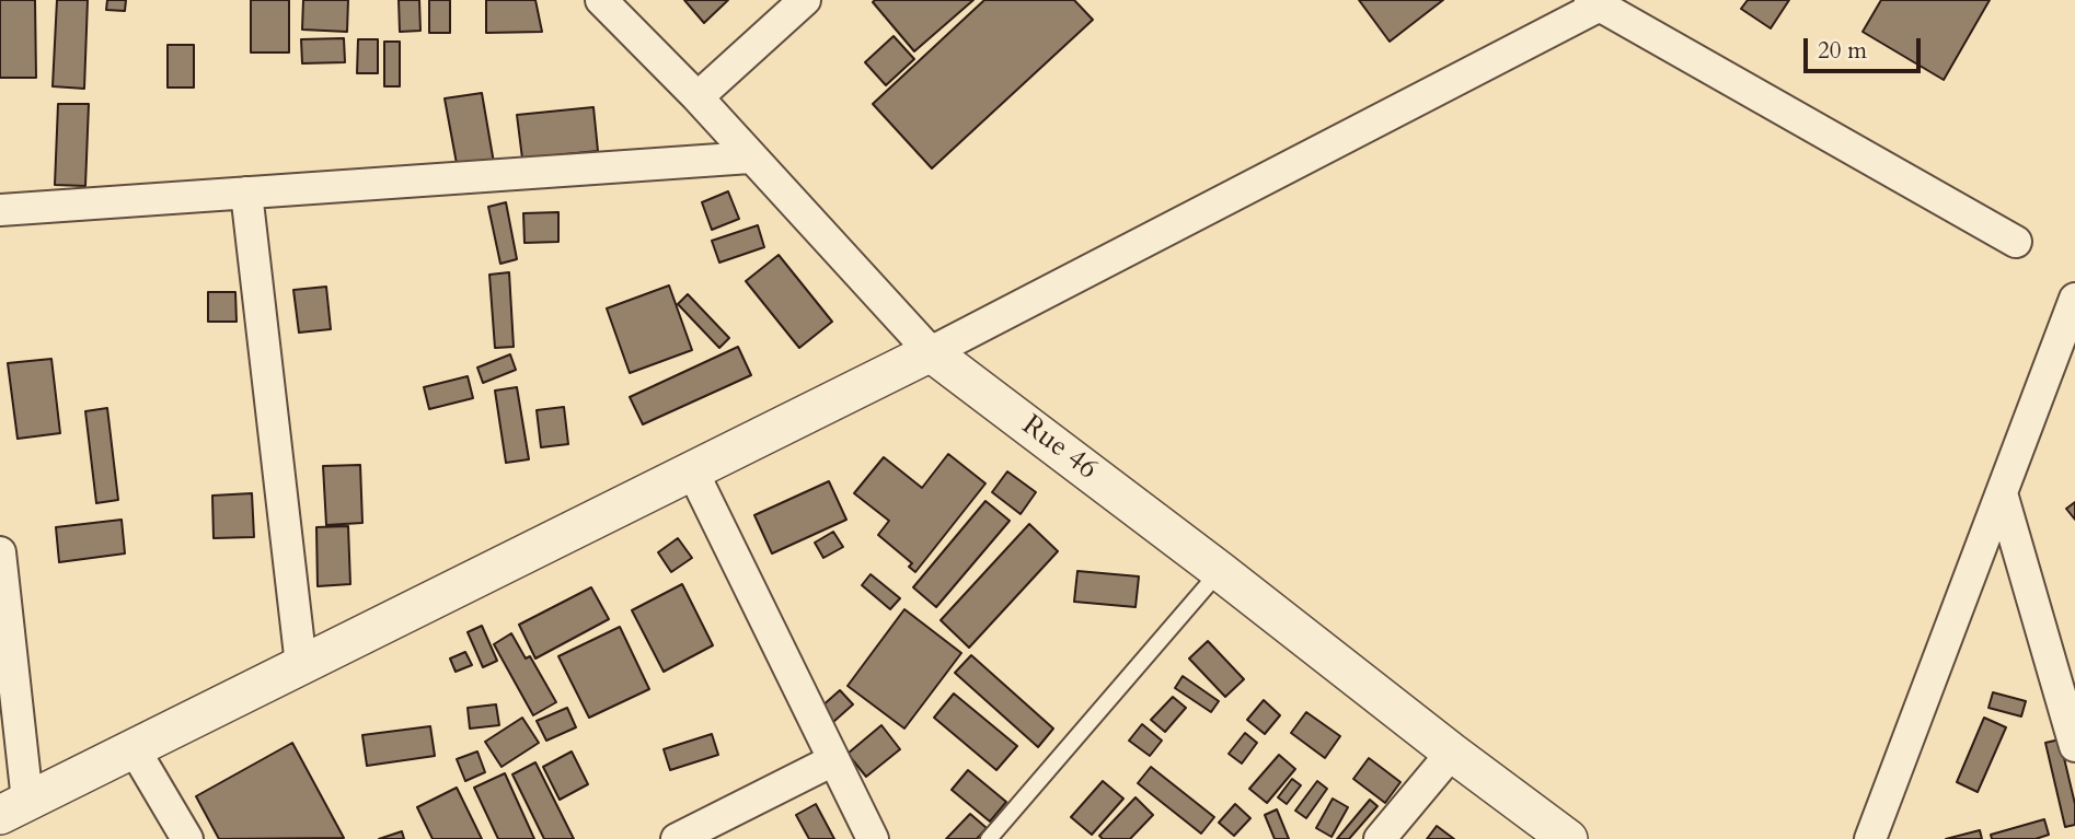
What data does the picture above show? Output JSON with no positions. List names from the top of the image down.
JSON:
{
  "streets": {
    "street": ["Rue 46"]
  },
  "scale_bar": "20 m"
}
